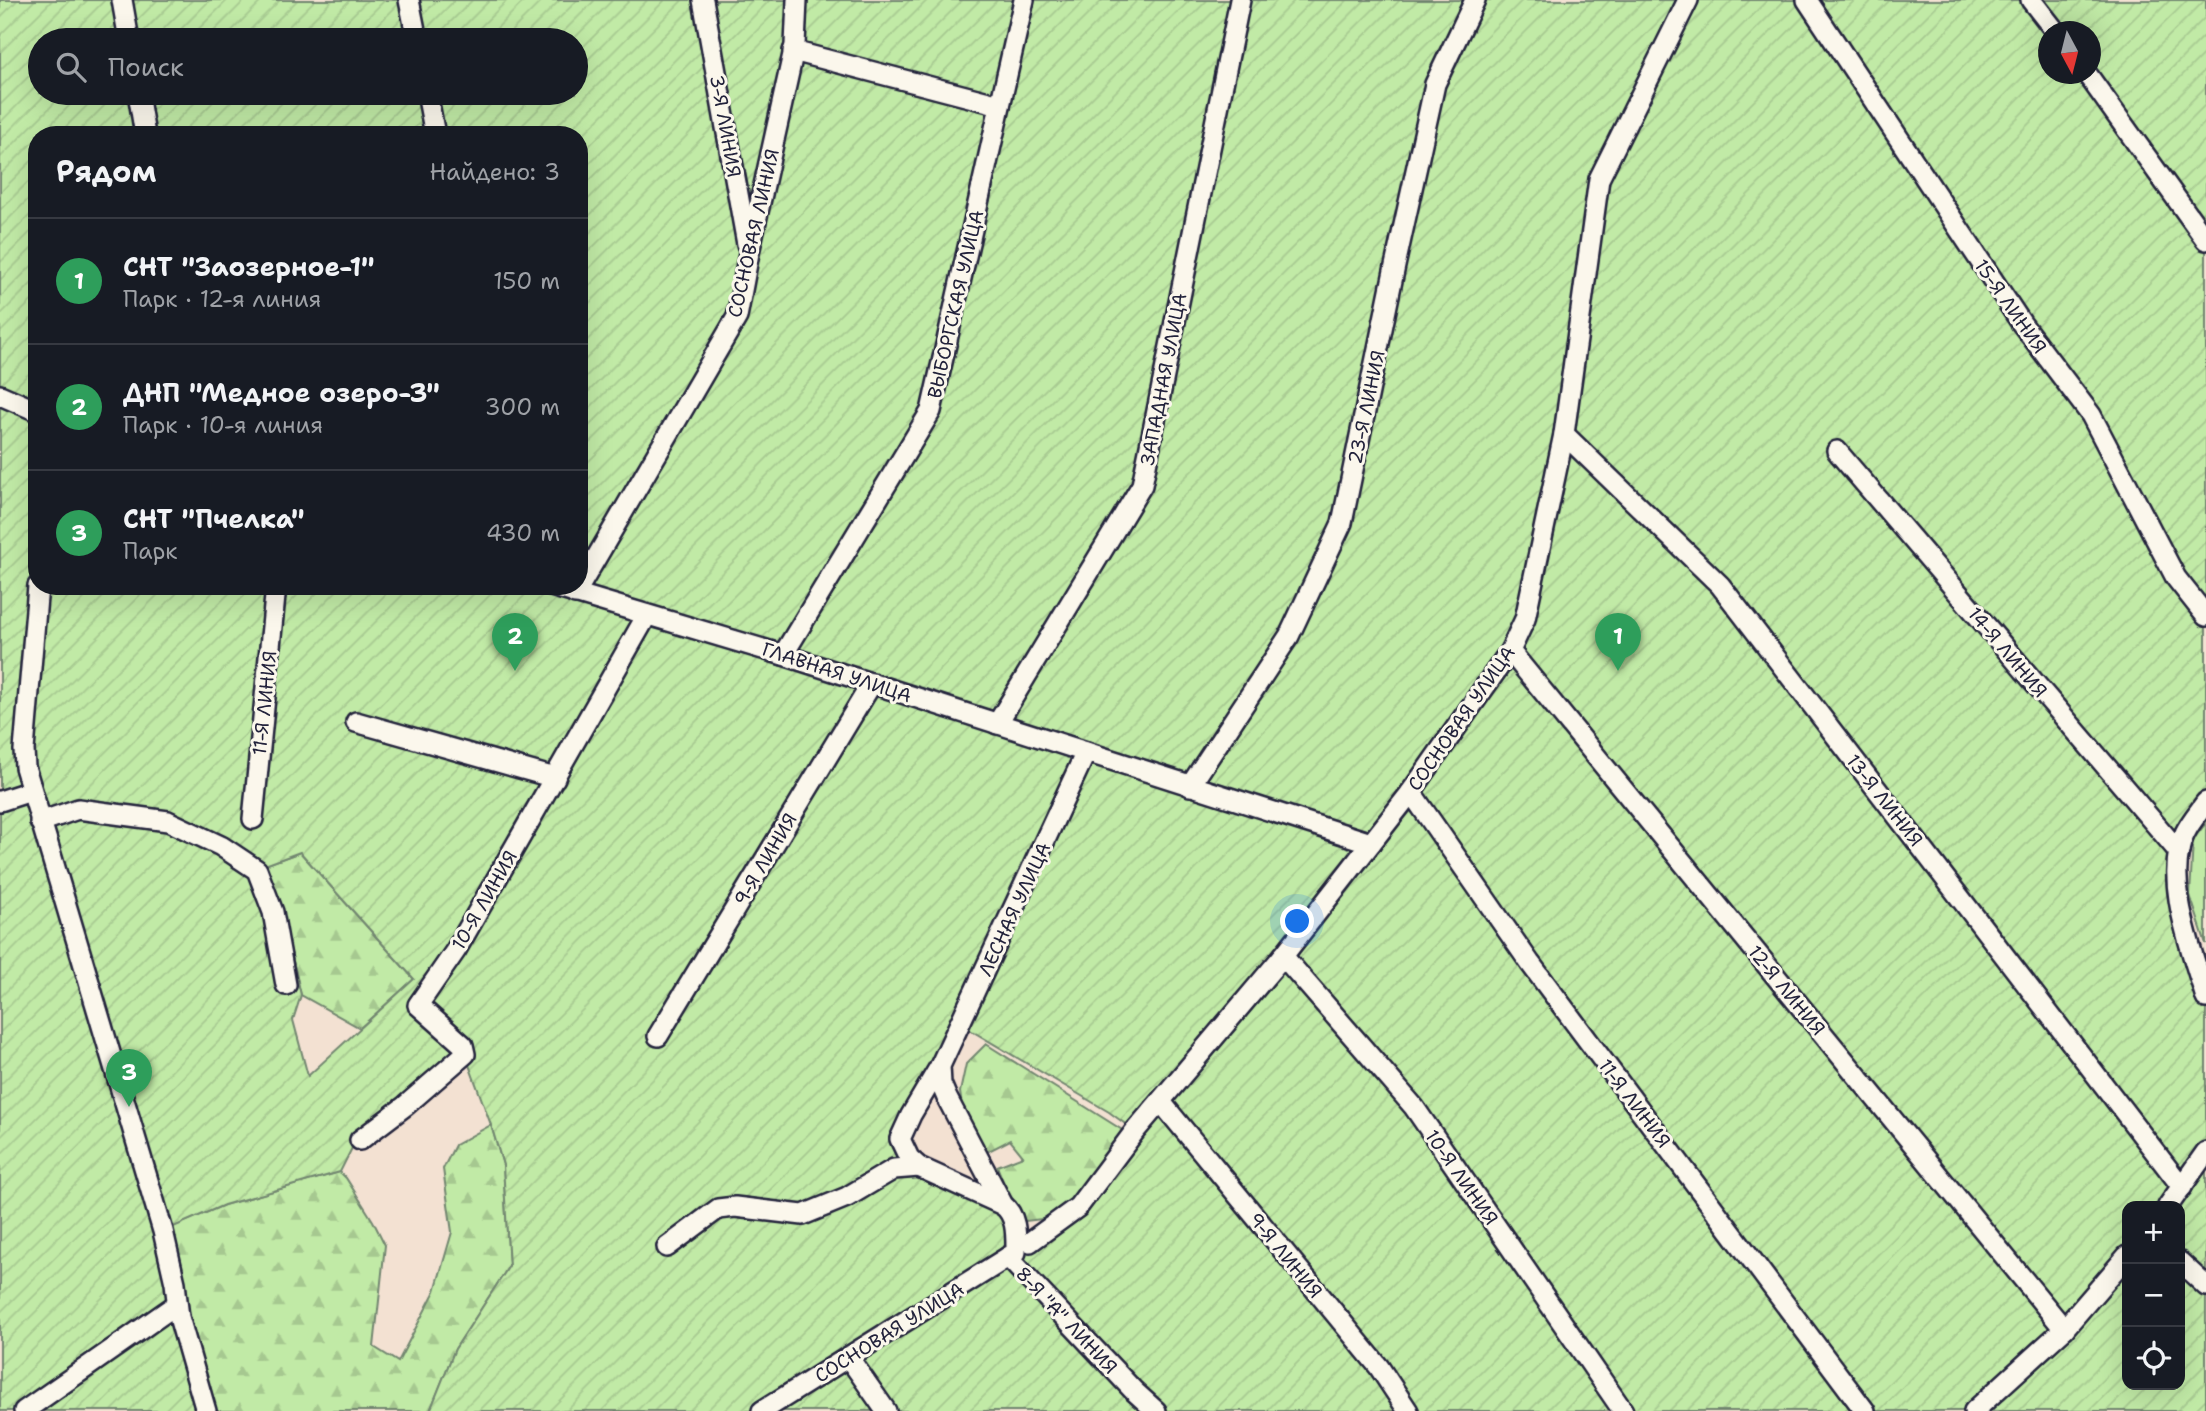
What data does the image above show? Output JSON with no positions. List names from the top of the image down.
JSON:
{
  "streets": {
    "street": [
      "3-Я ЛИНИЯ",
      "СОСНОВАЯ ЛИНИЯ",
      "ВЫБОРГСКАЯ УЛИЦА",
      "15-Я ЛИНИЯ",
      "ЗАПАДНАЯ УЛИЦА",
      "23-Я ЛИНИЯ",
      "14-Я ЛИНИЯ",
      "ГЛАВНАЯ УЛИЦА",
      "11-Я ЛИНИЯ",
      "СОСНОВАЯ УЛИЦА",
      "13-Я ЛИНИЯ",
      "9-Я ЛИНИЯ",
      "10-Я ЛИНИЯ",
      "ЛЕСНАЯ УЛИЦА",
      "12-Я ЛИНИЯ",
      "8-Я \"А\" ЛИНИЯ"
    ]
  },
  "crossings": [
    ["3-Я ЛИНИЯ", "СОСНОВАЯ ЛИНИЯ"],
    ["ВЫБОРГСКАЯ УЛИЦА", "ГЛАВНАЯ УЛИЦА"],
    ["ЗАПАДНАЯ УЛИЦА", "ГЛАВНАЯ УЛИЦА"],
    ["23-Я ЛИНИЯ", "ГЛАВНАЯ УЛИЦА"],
    ["ГЛАВНАЯ УЛИЦА", "СОСНОВАЯ УЛИЦА"],
    ["ГЛАВНАЯ УЛИЦА", "9-Я ЛИНИЯ"],
    ["ГЛАВНАЯ УЛИЦА", "10-Я ЛИНИЯ"],
    ["ГЛАВНАЯ УЛИЦА", "ЛЕСНАЯ УЛИЦА"],
    ["11-Я ЛИНИЯ", "СОСНОВАЯ УЛИЦА"],
    ["СОСНОВАЯ УЛИЦА", "13-Я ЛИНИЯ"],
    ["СОСНОВАЯ УЛИЦА", "9-Я ЛИНИЯ"],
    ["СОСНОВАЯ УЛИЦА", "10-Я ЛИНИЯ"],
    ["СОСНОВАЯ УЛИЦА", "12-Я ЛИНИЯ"],
    ["СОСНОВАЯ УЛИЦА", "8-Я \"А\" ЛИНИЯ"]
  ],
  "north": "bottom",
  "page": {
    "search": "Поиск",
    "heading": ["Рядом", "Найдено: 3"],
    "list": [
      {
        "mark": "1",
        "name": "СНТ \"Заозерное-1\"",
        "note": "Парк · 12-я линия",
        "value": "150 m"
      },
      {
        "mark": "2",
        "name": "ДНП \"Медное озеро-3\"",
        "note": "Парк · 10-я линия",
        "value": "300 m"
      },
      {
        "mark": "3",
        "name": "СНТ \"Пчелка\"",
        "note": "Парк",
        "value": "430 m"
      }
    ],
    "pins": ["1", "2", "3"],
    "map_buttons": ["+", "−"]
  }
}
